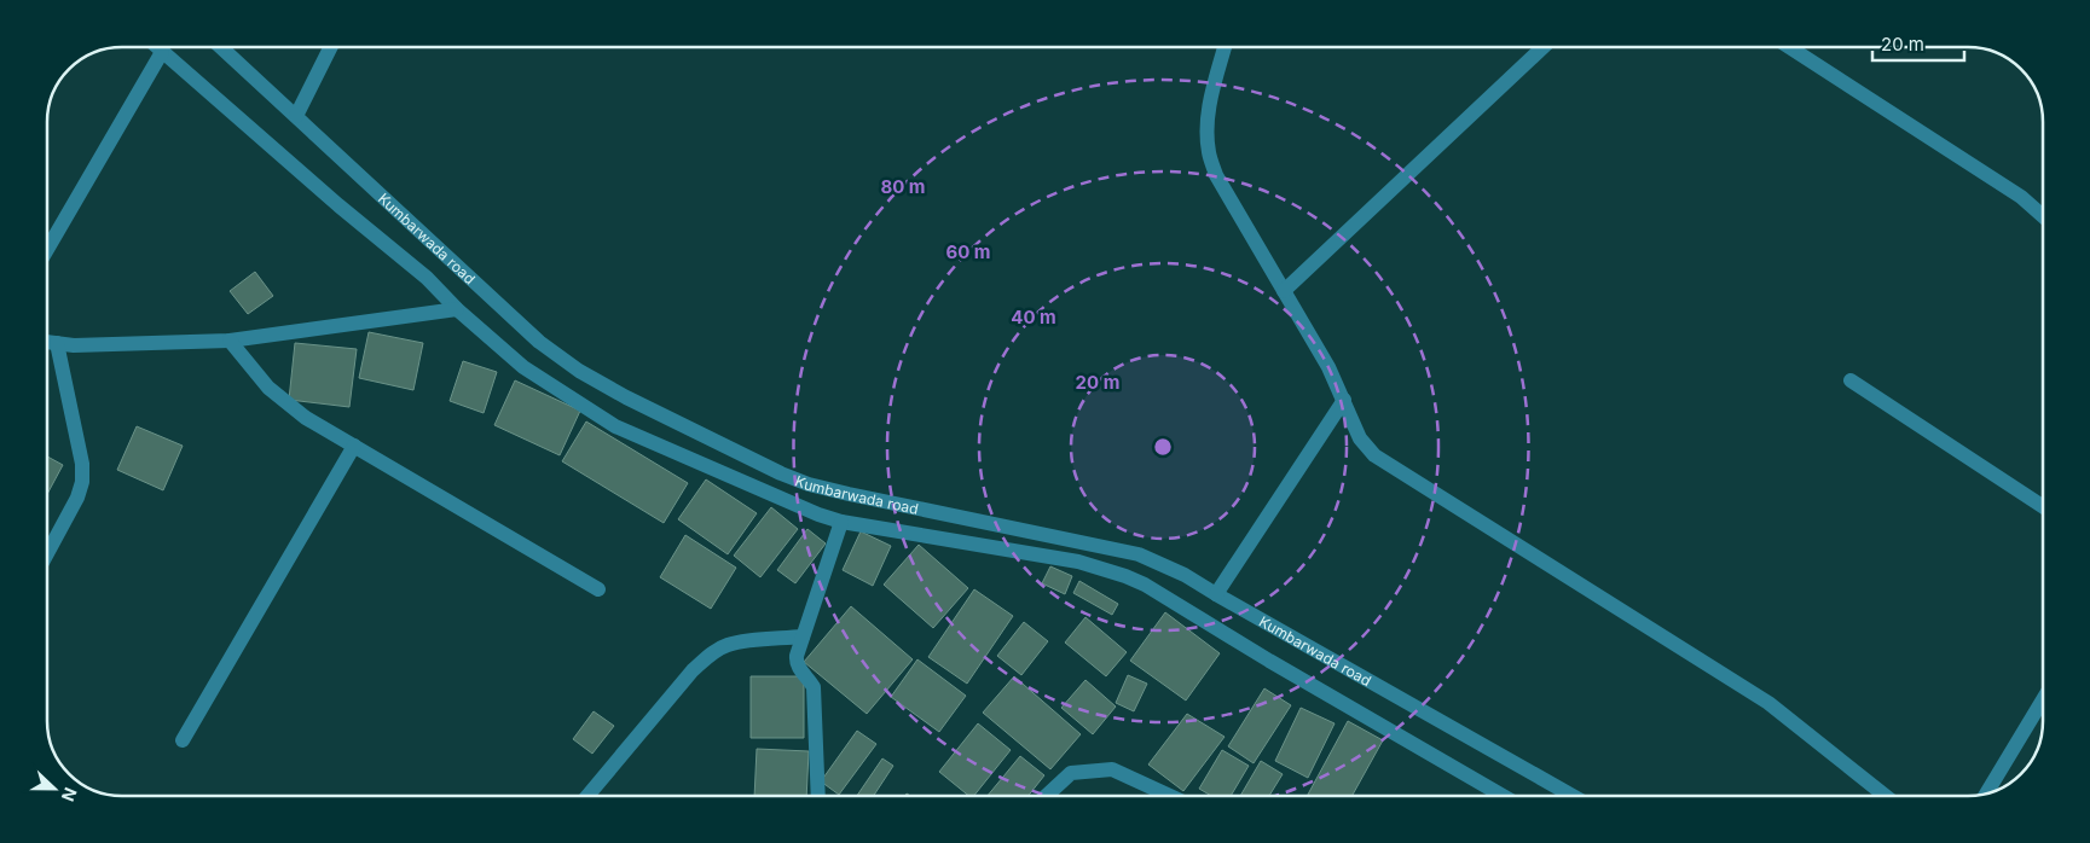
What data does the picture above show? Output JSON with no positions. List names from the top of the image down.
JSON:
{
  "streets": {
    "street": ["Kumbarwada road"]
  },
  "scale_bar": "20 m",
  "north": "right",
  "rings": [
    "80 m",
    "60 m",
    "40 m",
    "20 m"
  ]
}
